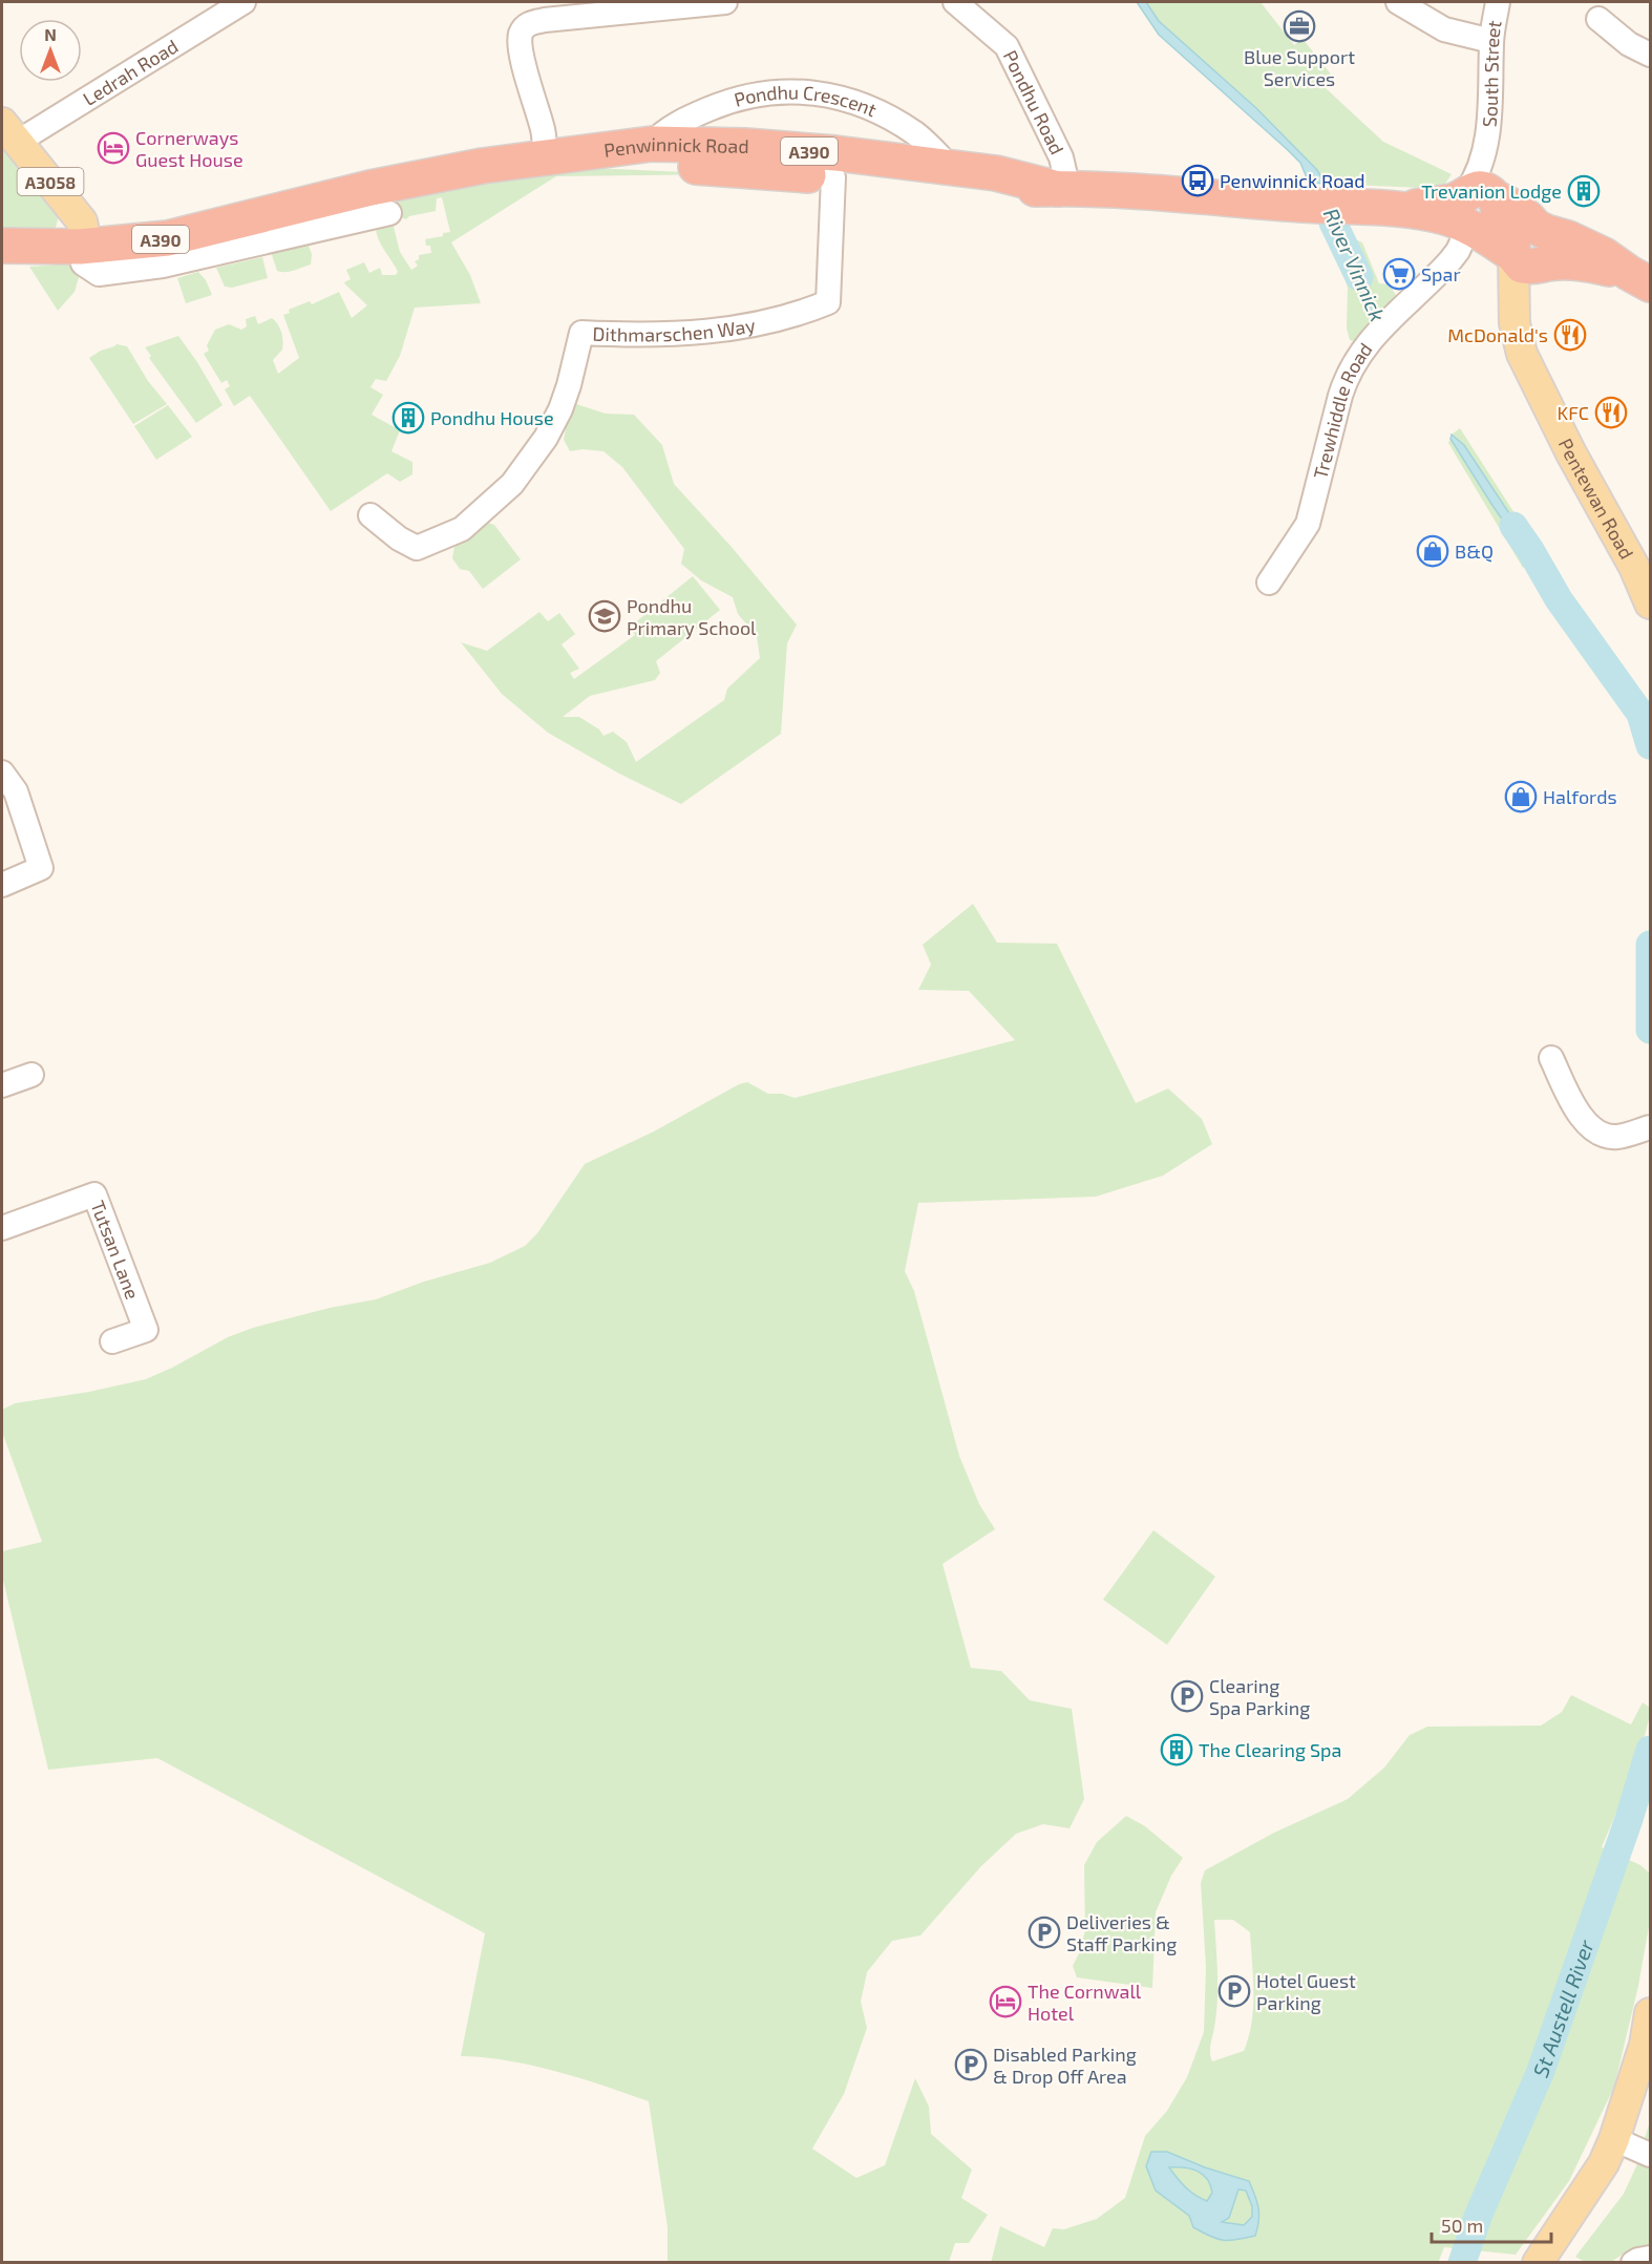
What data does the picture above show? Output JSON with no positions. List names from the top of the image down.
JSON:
{
  "streets": {
    "highway": ["Penwinnick Road", "A390"],
    "main road": ["A3058", "Pentewan Road"],
    "street": [
      "Ledrah Road",
      "South Street",
      "Pondhu Road",
      "Pondhu Crescent",
      "Dithmarschen Way",
      "Trewhiddle Road",
      "Tutsan Lane"
    ]
  },
  "crossings": [
    ["Ledrah Road", "A3058"],
    ["South Street", "Penwinnick Road"],
    ["South Street", "A390"],
    ["South Street", "Trewhiddle Road"],
    ["Pondhu Road", "Penwinnick Road"],
    ["Pondhu Crescent", "Penwinnick Road"],
    ["Penwinnick Road", "A390"],
    ["Penwinnick Road", "A3058"],
    ["Penwinnick Road", "Dithmarschen Way"],
    ["Penwinnick Road", "Trewhiddle Road"],
    ["A390", "Trewhiddle Road"],
    ["A390", "Pentewan Road"]
  ],
  "water": ["River Vinnick", "St Austell River"],
  "places": {
    "office": ["Blue Support Services"],
    "hotel": ["Cornerways Guest House", "The Cornwall Hotel"],
    "bus stop": ["Penwinnick Road"],
    "building": ["Trevanion Lodge", "Pondhu House", "The Clearing Spa"],
    "supermarket": ["Spar"],
    "restaurant": ["McDonald's", "KFC"],
    "shop": ["B&Q", "Halfords"],
    "school or university": ["Pondhu Primary School"],
    "parking": [
      "Clearing Spa Parking",
      "Deliveries & Staff Parking",
      "Hotel Guest Parking",
      "Disabled Parking & Drop Off Area"
    ]
  },
  "scale_bar": "50 m",
  "north": "top"
}
